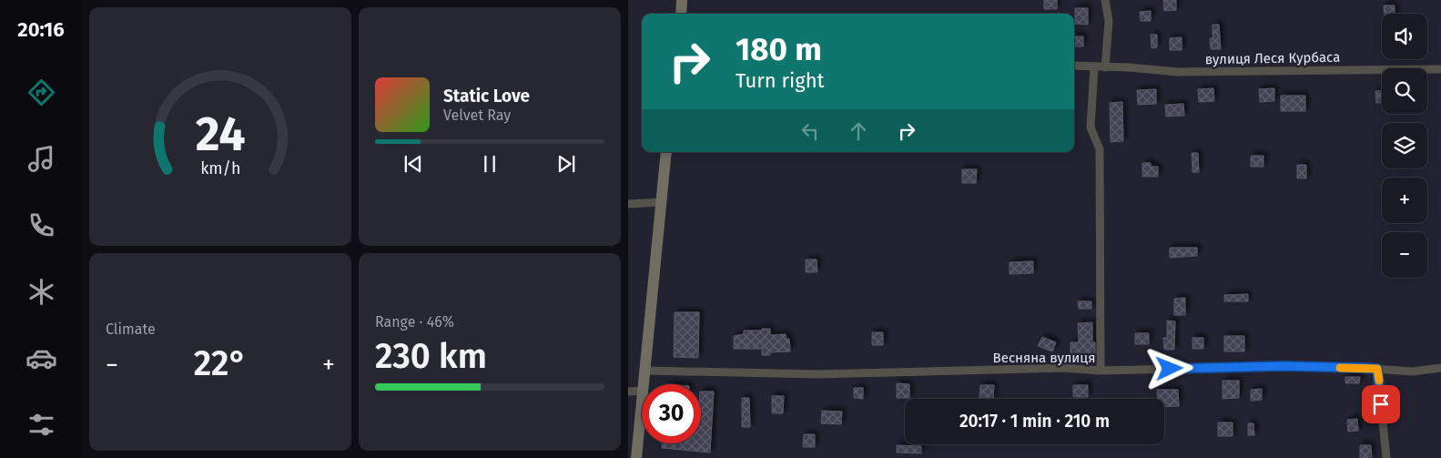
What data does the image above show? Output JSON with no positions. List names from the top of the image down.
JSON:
{
  "streets": {
    "street": ["вулиця Леся Курбаса", "Весняна вулиця"]
  },
  "page": {
    "tabs": "20:16",
    "map_buttons": ["+", "−"],
    "turn": ["180 m", "Turn right"],
    "song": ["Static Love", "Velvet Ray"],
    "tile": [
      "Climate",
      ["Range · 46%", "230 km"]
    ],
    "heat": ["−", "22°", "+"],
    "limit": "30",
    "trip": "20:17 · 1 min · 210 m",
    "gauge": ["24", "km/h"]
  }
}
